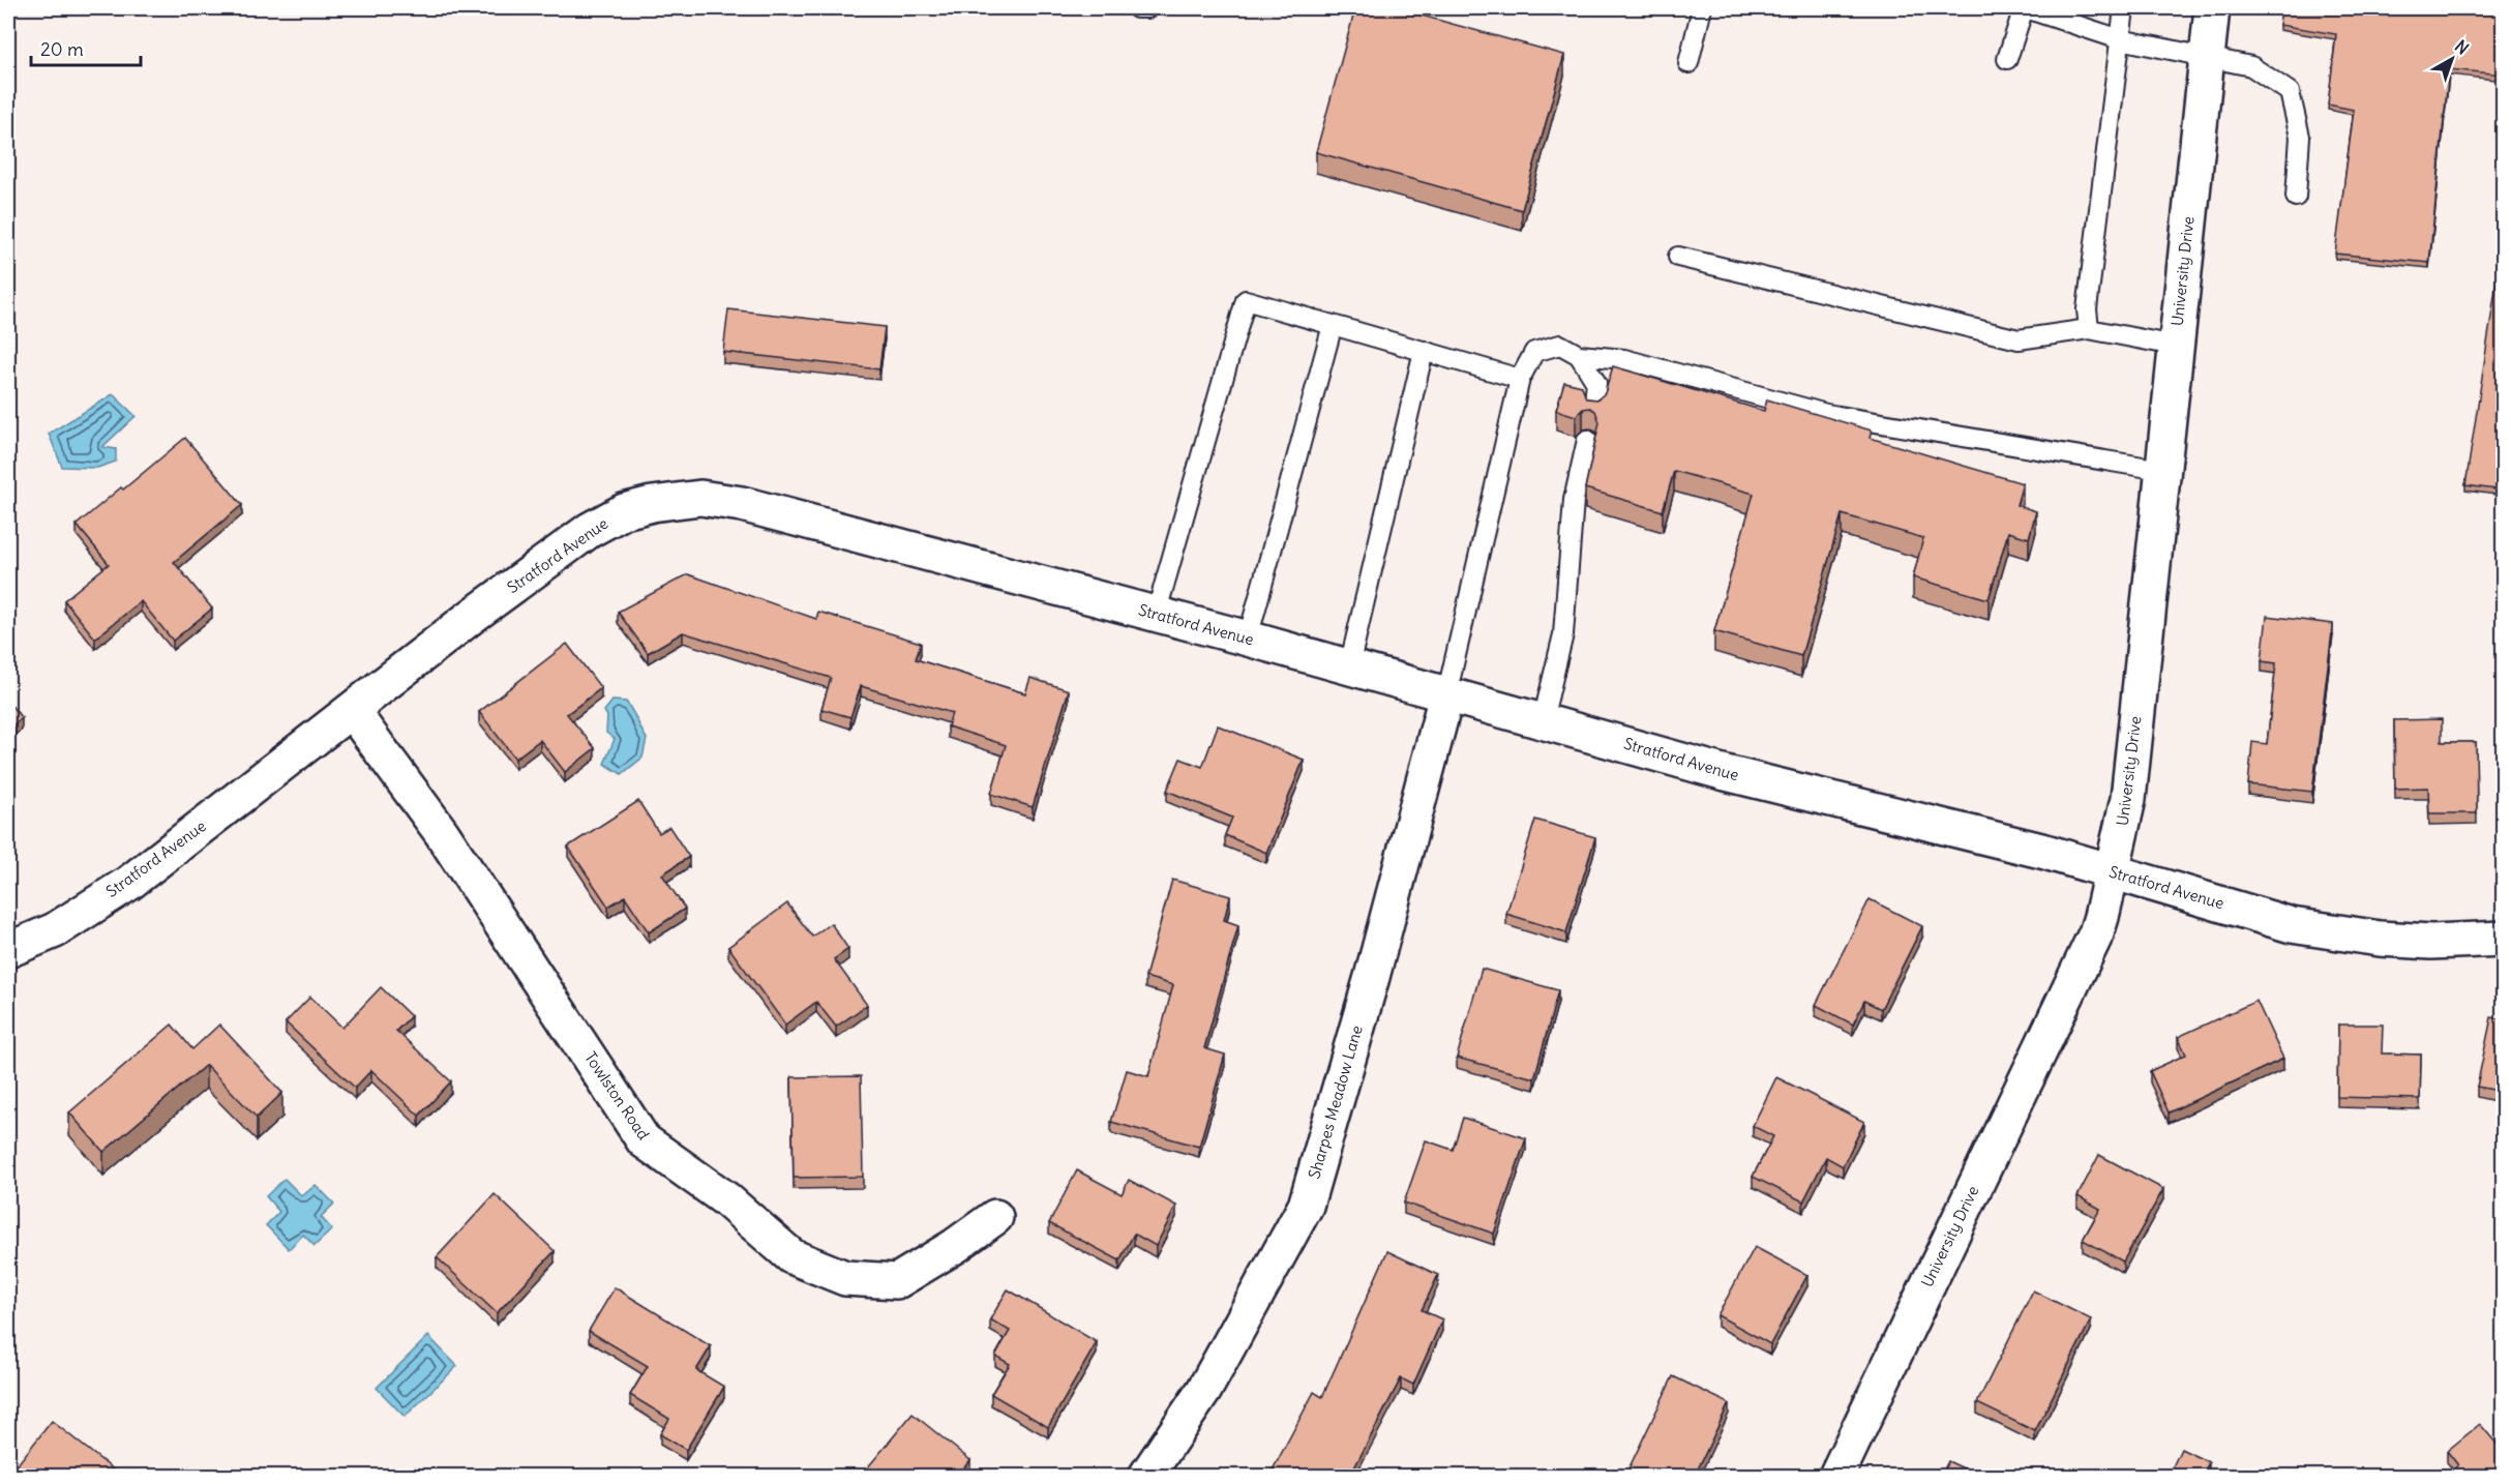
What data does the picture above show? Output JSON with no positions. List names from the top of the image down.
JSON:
{
  "streets": {
    "street": [
      "University Drive",
      "Stratford Avenue",
      "Towlston Road",
      "Sharpes Meadow Lane"
    ]
  },
  "crossings": [
    ["University Drive", "Stratford Avenue"],
    ["Stratford Avenue", "Towlston Road"],
    ["Stratford Avenue", "Sharpes Meadow Lane"]
  ],
  "scale_bar": "20 m",
  "north": "top right"
}
